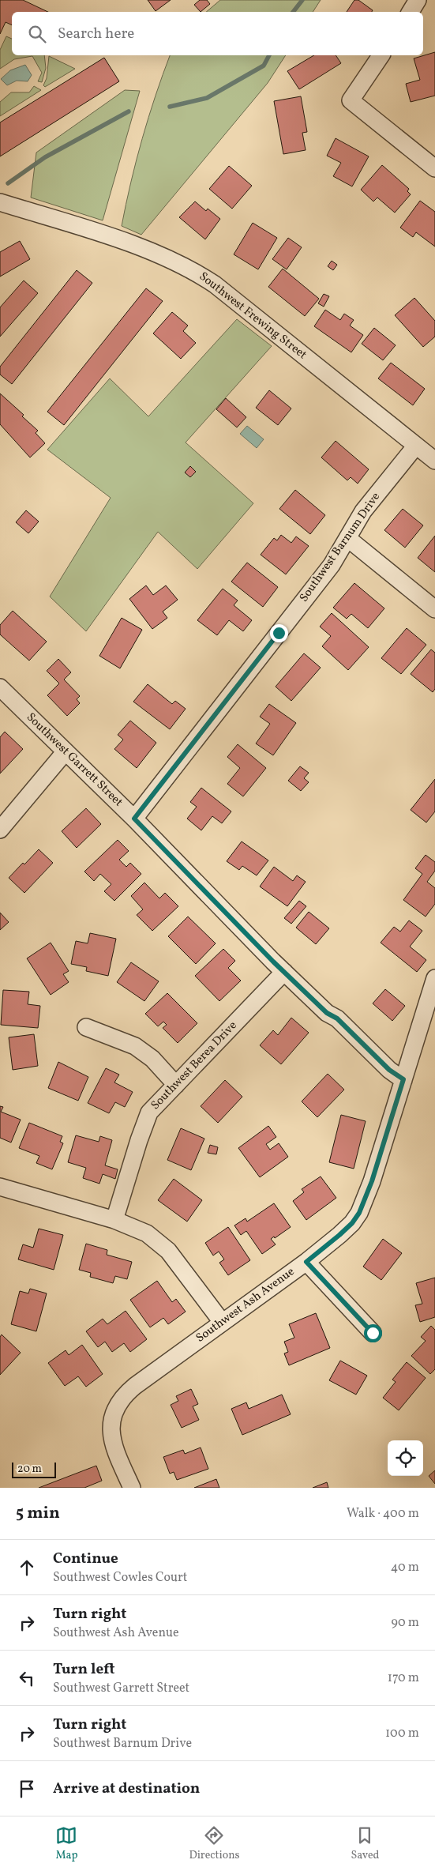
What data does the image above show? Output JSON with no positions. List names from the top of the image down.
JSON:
{
  "streets": {
    "street": [
      "Southwest Frewing Street",
      "Southwest Barnum Drive",
      "Southwest Garrett Street",
      "Southwest Berea Drive",
      "Southwest Ash Avenue"
    ]
  },
  "crossings": [
    ["Southwest Frewing Street", "Southwest Barnum Drive"],
    ["Southwest Barnum Drive", "Southwest Garrett Street"],
    ["Southwest Garrett Street", "Southwest Berea Drive"],
    ["Southwest Garrett Street", "Southwest Ash Avenue"]
  ],
  "scale_bar": "20 m",
  "page": {
    "search": "Search here",
    "scale": "20 m",
    "heading": ["5 min", "Walk · 400 m"],
    "list": [
      ["Continue", "Southwest Cowles Court", "40 m"],
      ["Turn right", "Southwest Ash Avenue", "90 m"],
      ["Turn left", "Southwest Garrett Street", "170 m"],
      ["Turn right", "Southwest Barnum Drive", "100 m"],
      "Arrive at destination"
    ],
    "nav": ["Map", "Directions", "Saved"]
  }
}
